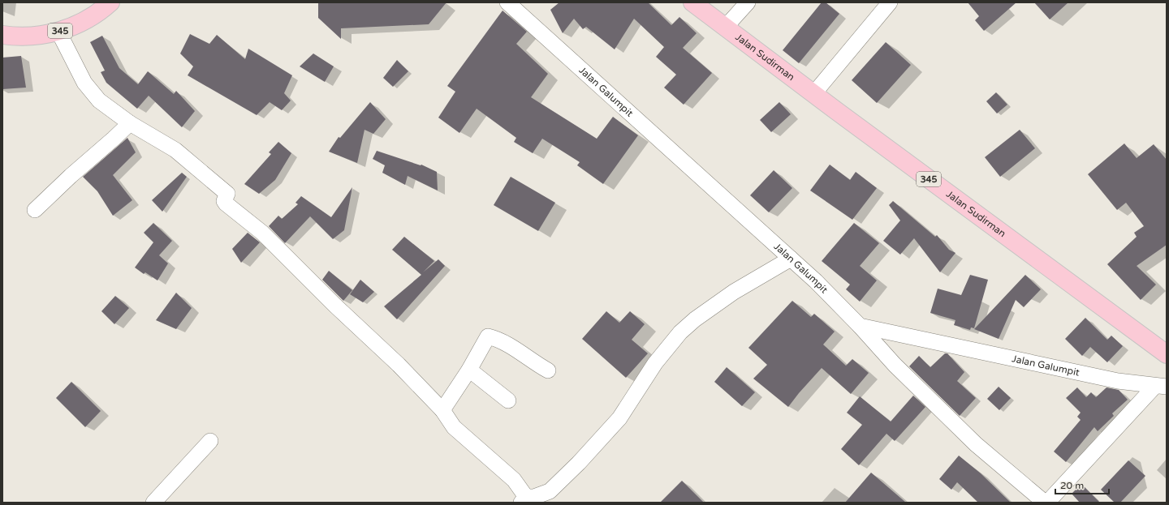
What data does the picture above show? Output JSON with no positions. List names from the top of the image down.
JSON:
{
  "streets": {
    "main road": ["345", "Jalan Sudirman"],
    "street": ["Jalan Galumpit"]
  },
  "scale_bar": "20 m"
}
